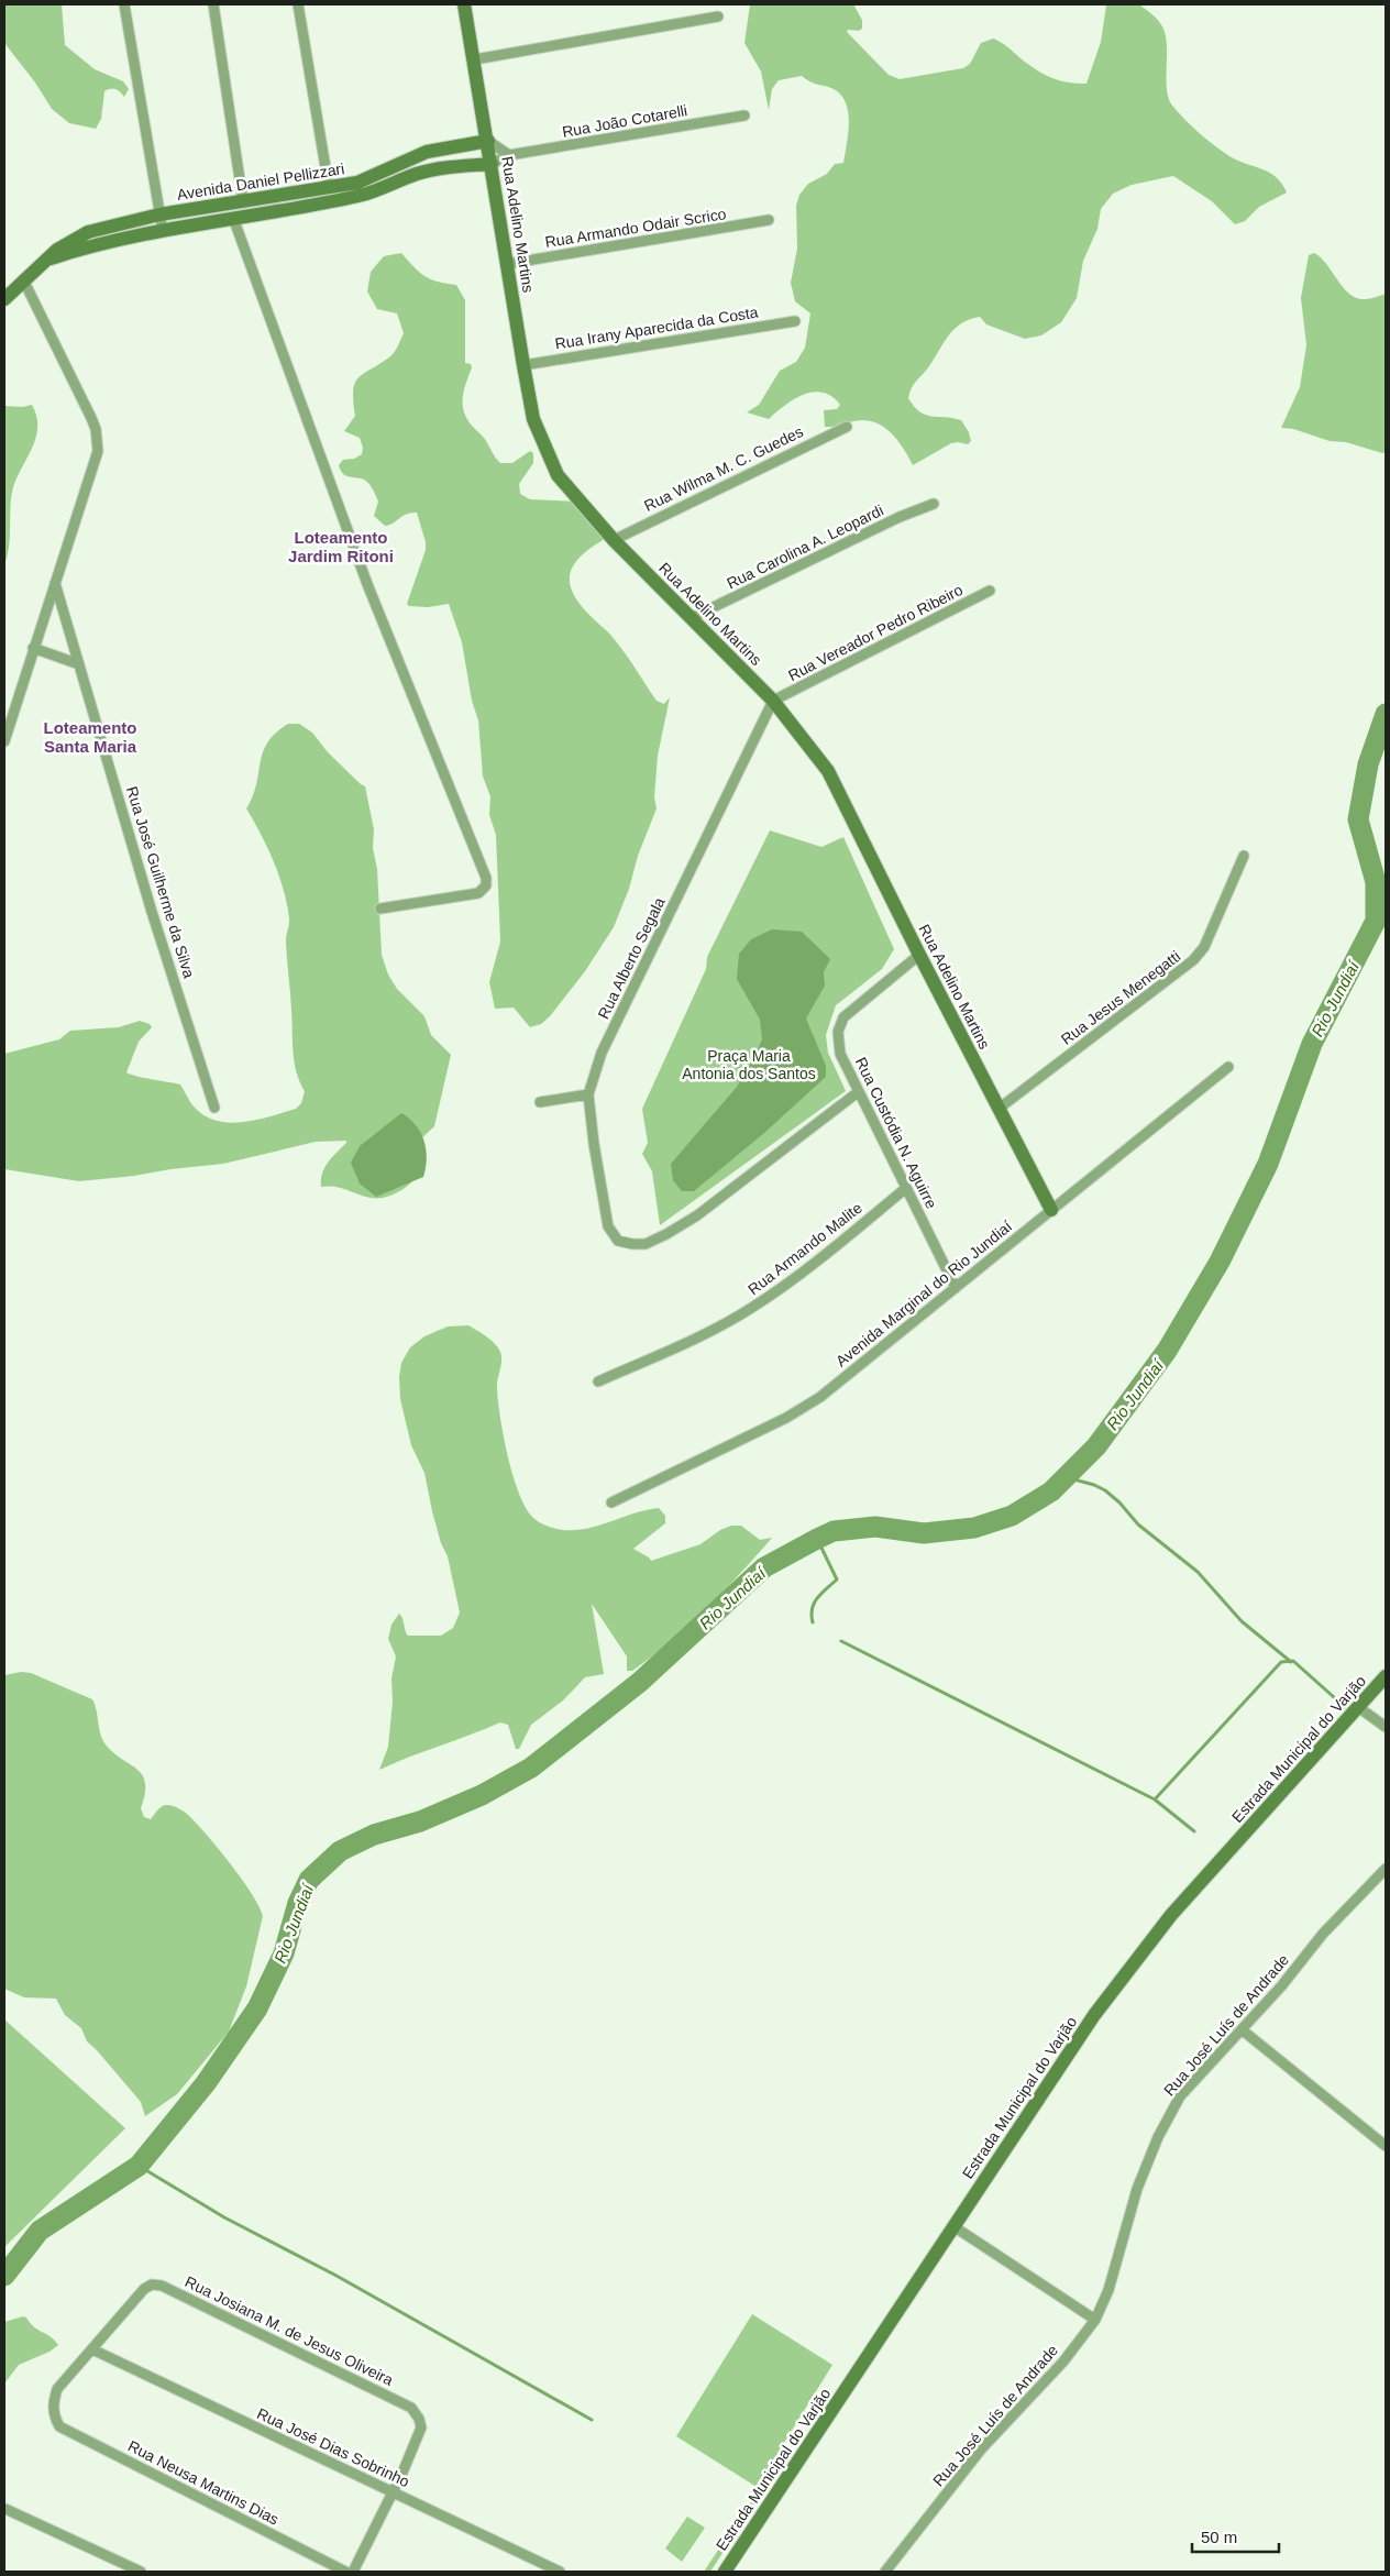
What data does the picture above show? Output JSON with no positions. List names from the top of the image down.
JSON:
{
  "streets": {
    "street": [
      "Rua João Cotarelli",
      "Avenida Daniel Pellizzari",
      "Rua Adelino Martins",
      "Rua Armando Odair Scrico",
      "Rua Irany Aparecida da Costa",
      "Rua Wilma M. C. Guedes",
      "Rua Carolina A. Leopardi",
      "Rua Vereador Pedro Ribeiro",
      "Rua José Guilherme da Silva",
      "Rua Alberto Segala",
      "Rua Jesus Menegatti",
      "Rua Custódia N. Aguirre",
      "Rua Armando Malite",
      "Avenida Marginal do Rio Jundiaí",
      "Estrada Municipal do Varjão",
      "Rua José Luís de Andrade",
      "Rua Josiana M. de Jesus Oliveira",
      "Rua José Dias Sobrinho",
      "Rua Neusa Martins Dias"
    ]
  },
  "crossings": [
    ["Rua João Cotarelli", "Avenida Daniel Pellizzari"],
    ["Rua João Cotarelli", "Rua Adelino Martins"],
    ["Avenida Daniel Pellizzari", "Rua Adelino Martins"],
    ["Rua Adelino Martins", "Rua Armando Odair Scrico"],
    ["Rua Adelino Martins", "Rua Irany Aparecida da Costa"],
    ["Rua Adelino Martins", "Rua Wilma M. C. Guedes"],
    ["Rua Adelino Martins", "Rua Carolina A. Leopardi"],
    ["Rua Adelino Martins", "Rua Vereador Pedro Ribeiro"],
    ["Rua Adelino Martins", "Rua Alberto Segala"],
    ["Rua Adelino Martins", "Rua Jesus Menegatti"],
    ["Rua Adelino Martins", "Rua Custódia N. Aguirre"],
    ["Rua Adelino Martins", "Avenida Marginal do Rio Jundiaí"],
    ["Rua Vereador Pedro Ribeiro", "Rua Alberto Segala"],
    ["Rua Alberto Segala", "Rua Custódia N. Aguirre"],
    ["Rua Custódia N. Aguirre", "Rua Armando Malite"],
    ["Rua Custódia N. Aguirre", "Avenida Marginal do Rio Jundiaí"],
    ["Rua Josiana M. de Jesus Oliveira", "Rua José Dias Sobrinho"],
    ["Rua Josiana M. de Jesus Oliveira", "Rua Neusa Martins Dias"],
    ["Rua José Dias Sobrinho", "Rua Neusa Martins Dias"]
  ],
  "districts": ["Loteamento Jardim Ritoni", "Loteamento Santa Maria"],
  "water": ["Rio Jundiaí"],
  "parks": ["Praça Maria Antonia dos Santos"],
  "scale_bar": "50 m"
}
